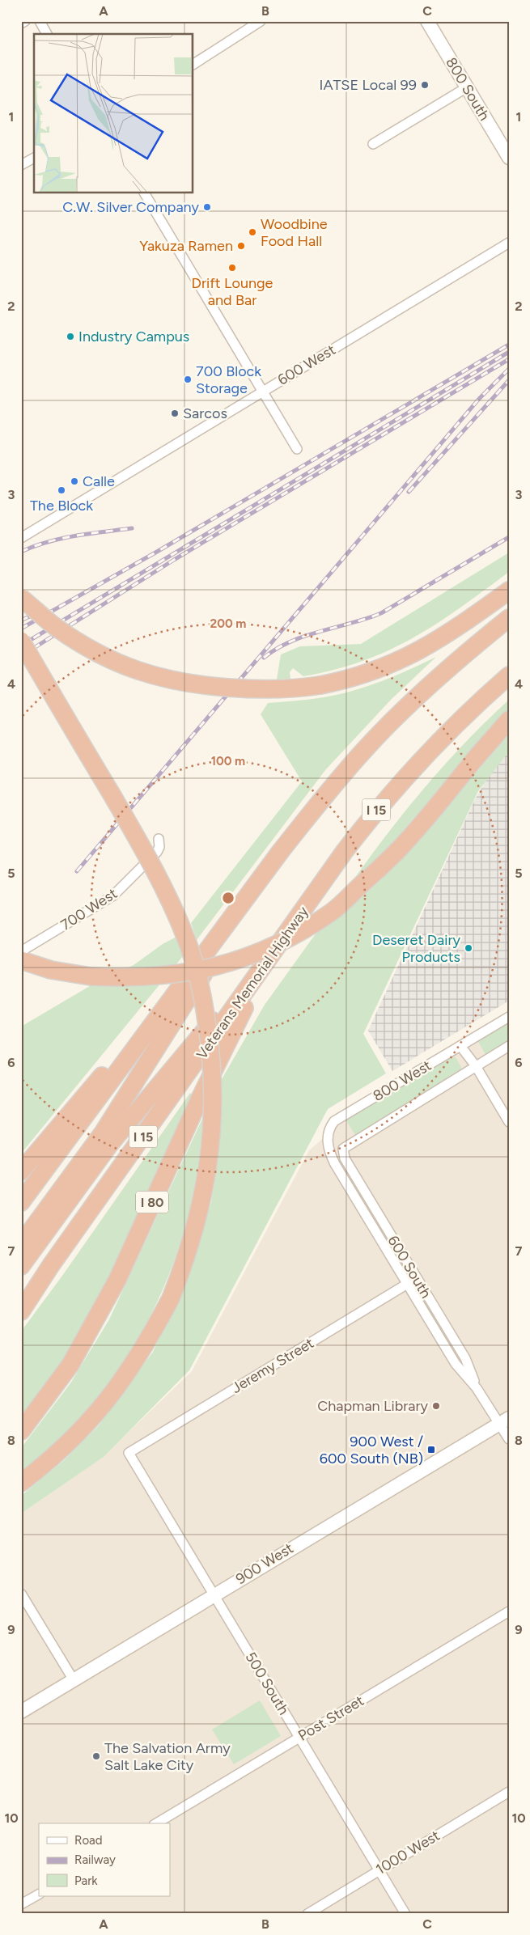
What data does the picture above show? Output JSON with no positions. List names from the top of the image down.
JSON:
{
  "streets": {
    "highway": ["I 15", "Veterans Memorial Highway", "I 80"],
    "main road": ["800 South", "900 West"],
    "street": [
      "600 West",
      "700 West",
      "800 West",
      "600 South",
      "Jeremy Street",
      "500 South",
      "Post Street",
      "1000 West"
    ]
  },
  "crossings": [
    ["Veterans Memorial Highway", "I 80"],
    ["800 West", "600 South"],
    ["600 South", "Jeremy Street"],
    ["600 South", "900 West"],
    ["Jeremy Street", "500 South"],
    ["900 West", "500 South"],
    ["500 South", "Post Street"],
    ["500 South", "1000 West"]
  ],
  "places": {
    "other": [
      "IATSE Local 99",
      "C.W. Silver Company",
      "Woodbine Food Hall",
      "Yakuza Ramen",
      "Drift Lounge and Bar",
      "Industry Campus",
      "700 Block Storage",
      "Sarcos",
      "Calle",
      "The Block",
      "Deseret Dairy Products",
      "Chapman Library",
      "The Salvation Army Salt Lake City"
    ],
    "transit": ["900 West / 600 South (NB)"]
  },
  "legend": ["Road", "Railway", "Park"],
  "grid": {
    "columns": ["A", "B", "C"],
    "rows": [
      "1",
      "2",
      "3",
      "4",
      "5",
      "6",
      "7",
      "8",
      "9",
      "10"
    ]
  },
  "rings": ["200 m", "100 m"]
}
